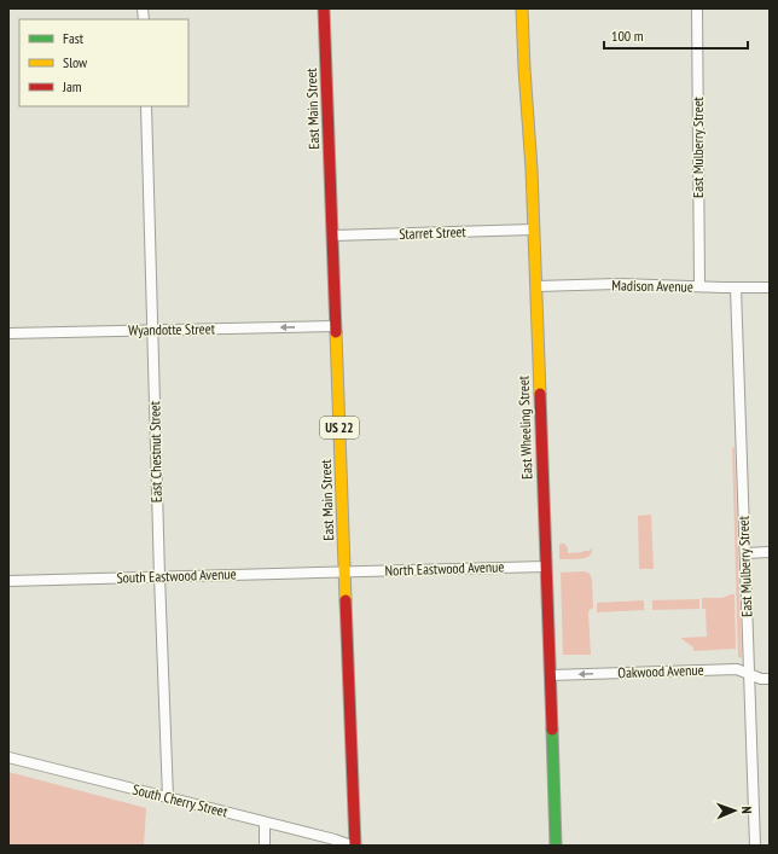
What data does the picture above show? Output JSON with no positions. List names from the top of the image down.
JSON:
{
  "streets": {
    "street": [
      "East Main Street",
      "East Mulberry Street",
      "Starret Street",
      "Madison Avenue",
      "Wyandotte Street",
      "US 22",
      "East Wheeling Street",
      "East Chestnut Street",
      "North Eastwood Avenue",
      "South Eastwood Avenue",
      "Oakwood Avenue",
      "South Cherry Street"
    ]
  },
  "crossings": [
    ["East Main Street", "Starret Street"],
    ["East Main Street", "Wyandotte Street"],
    ["East Main Street", "North Eastwood Avenue"],
    ["East Main Street", "South Eastwood Avenue"],
    ["East Main Street", "South Cherry Street"],
    ["East Mulberry Street", "Madison Avenue"],
    ["East Mulberry Street", "Oakwood Avenue"],
    ["Starret Street", "East Wheeling Street"],
    ["Madison Avenue", "East Wheeling Street"],
    ["Wyandotte Street", "East Chestnut Street"],
    ["East Wheeling Street", "North Eastwood Avenue"],
    ["East Wheeling Street", "Oakwood Avenue"],
    ["East Chestnut Street", "South Eastwood Avenue"],
    ["East Chestnut Street", "South Cherry Street"],
    ["North Eastwood Avenue", "South Eastwood Avenue"]
  ],
  "one_way": ["Wyandotte Street", "Oakwood Avenue"],
  "legend": ["Fast", "Slow", "Jam"],
  "scale_bar": "100 m",
  "north": "right"
}
